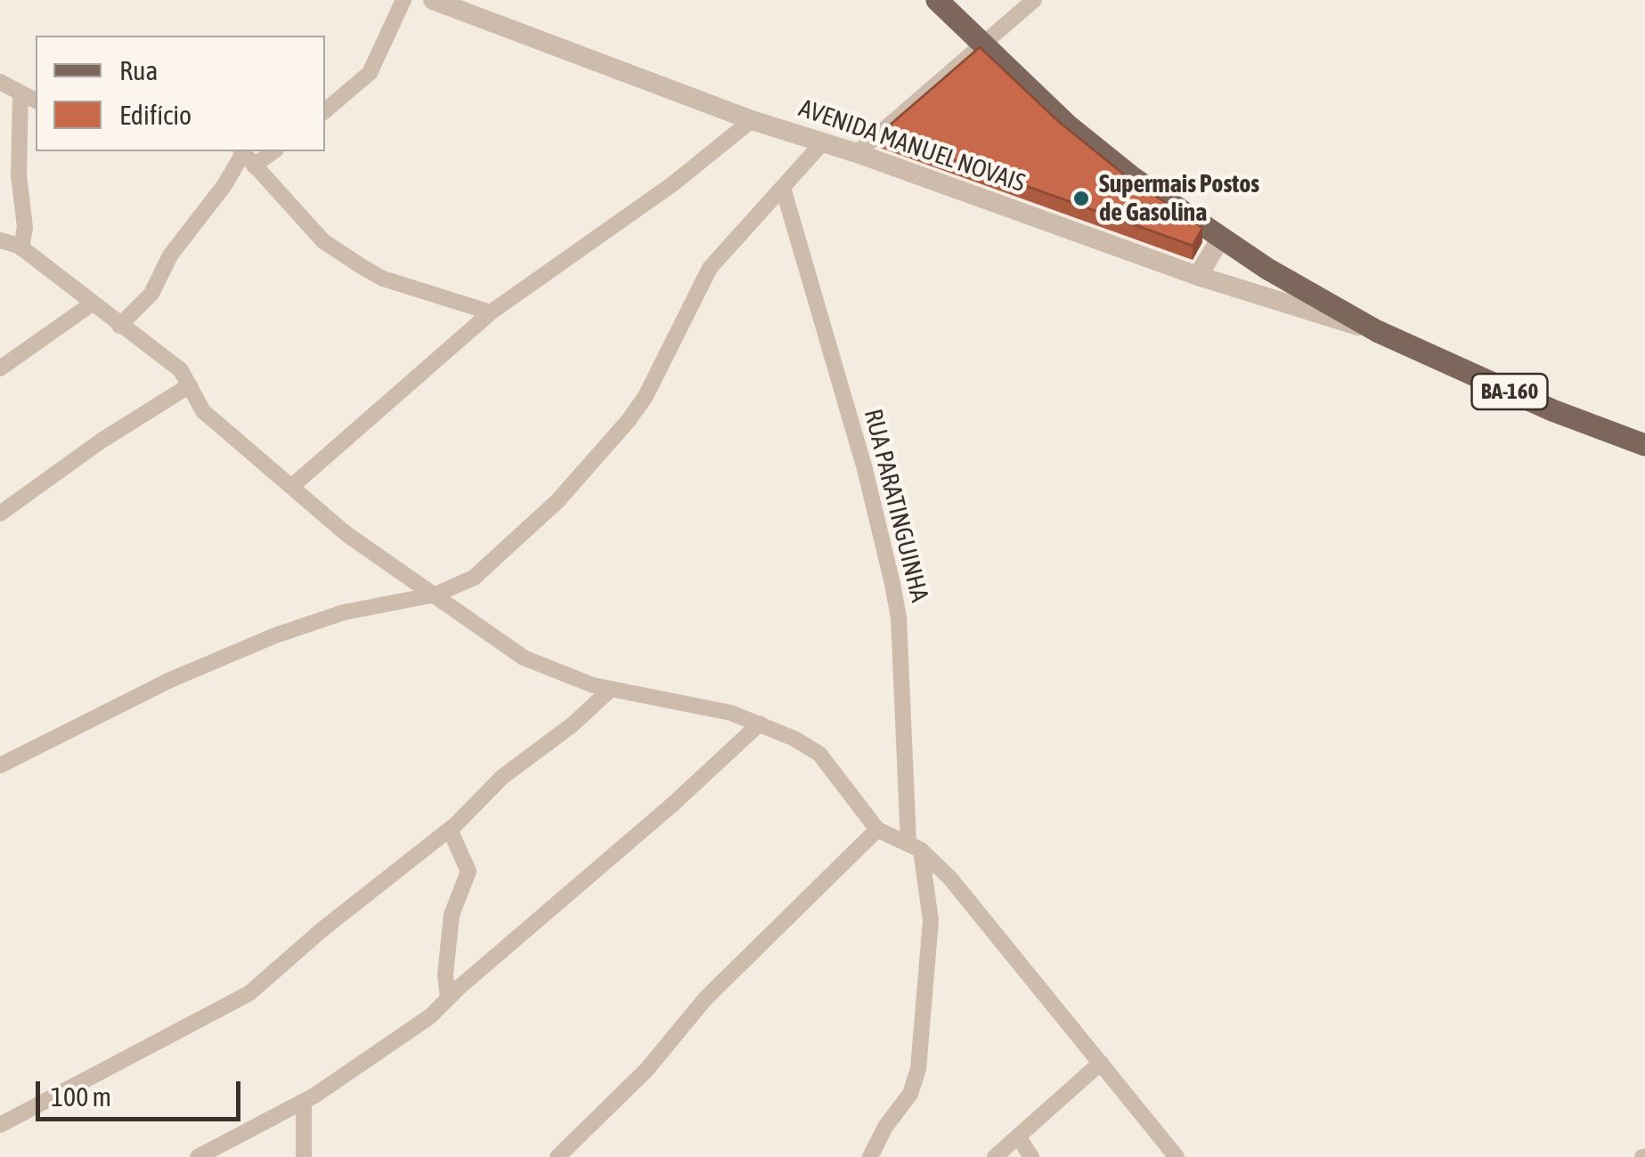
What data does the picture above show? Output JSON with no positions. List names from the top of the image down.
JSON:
{
  "streets": {
    "main road": ["BA-160"],
    "street": ["AVENIDA MANUEL NOVAIS", "RUA PARATINGUINHA"]
  },
  "crossings": [
    ["AVENIDA MANUEL NOVAIS", "BA-160"]
  ],
  "places": ["Supermais Postos de Gasolina"],
  "legend": ["Rua", "Edifício"],
  "scale_bar": "100 m"
}
